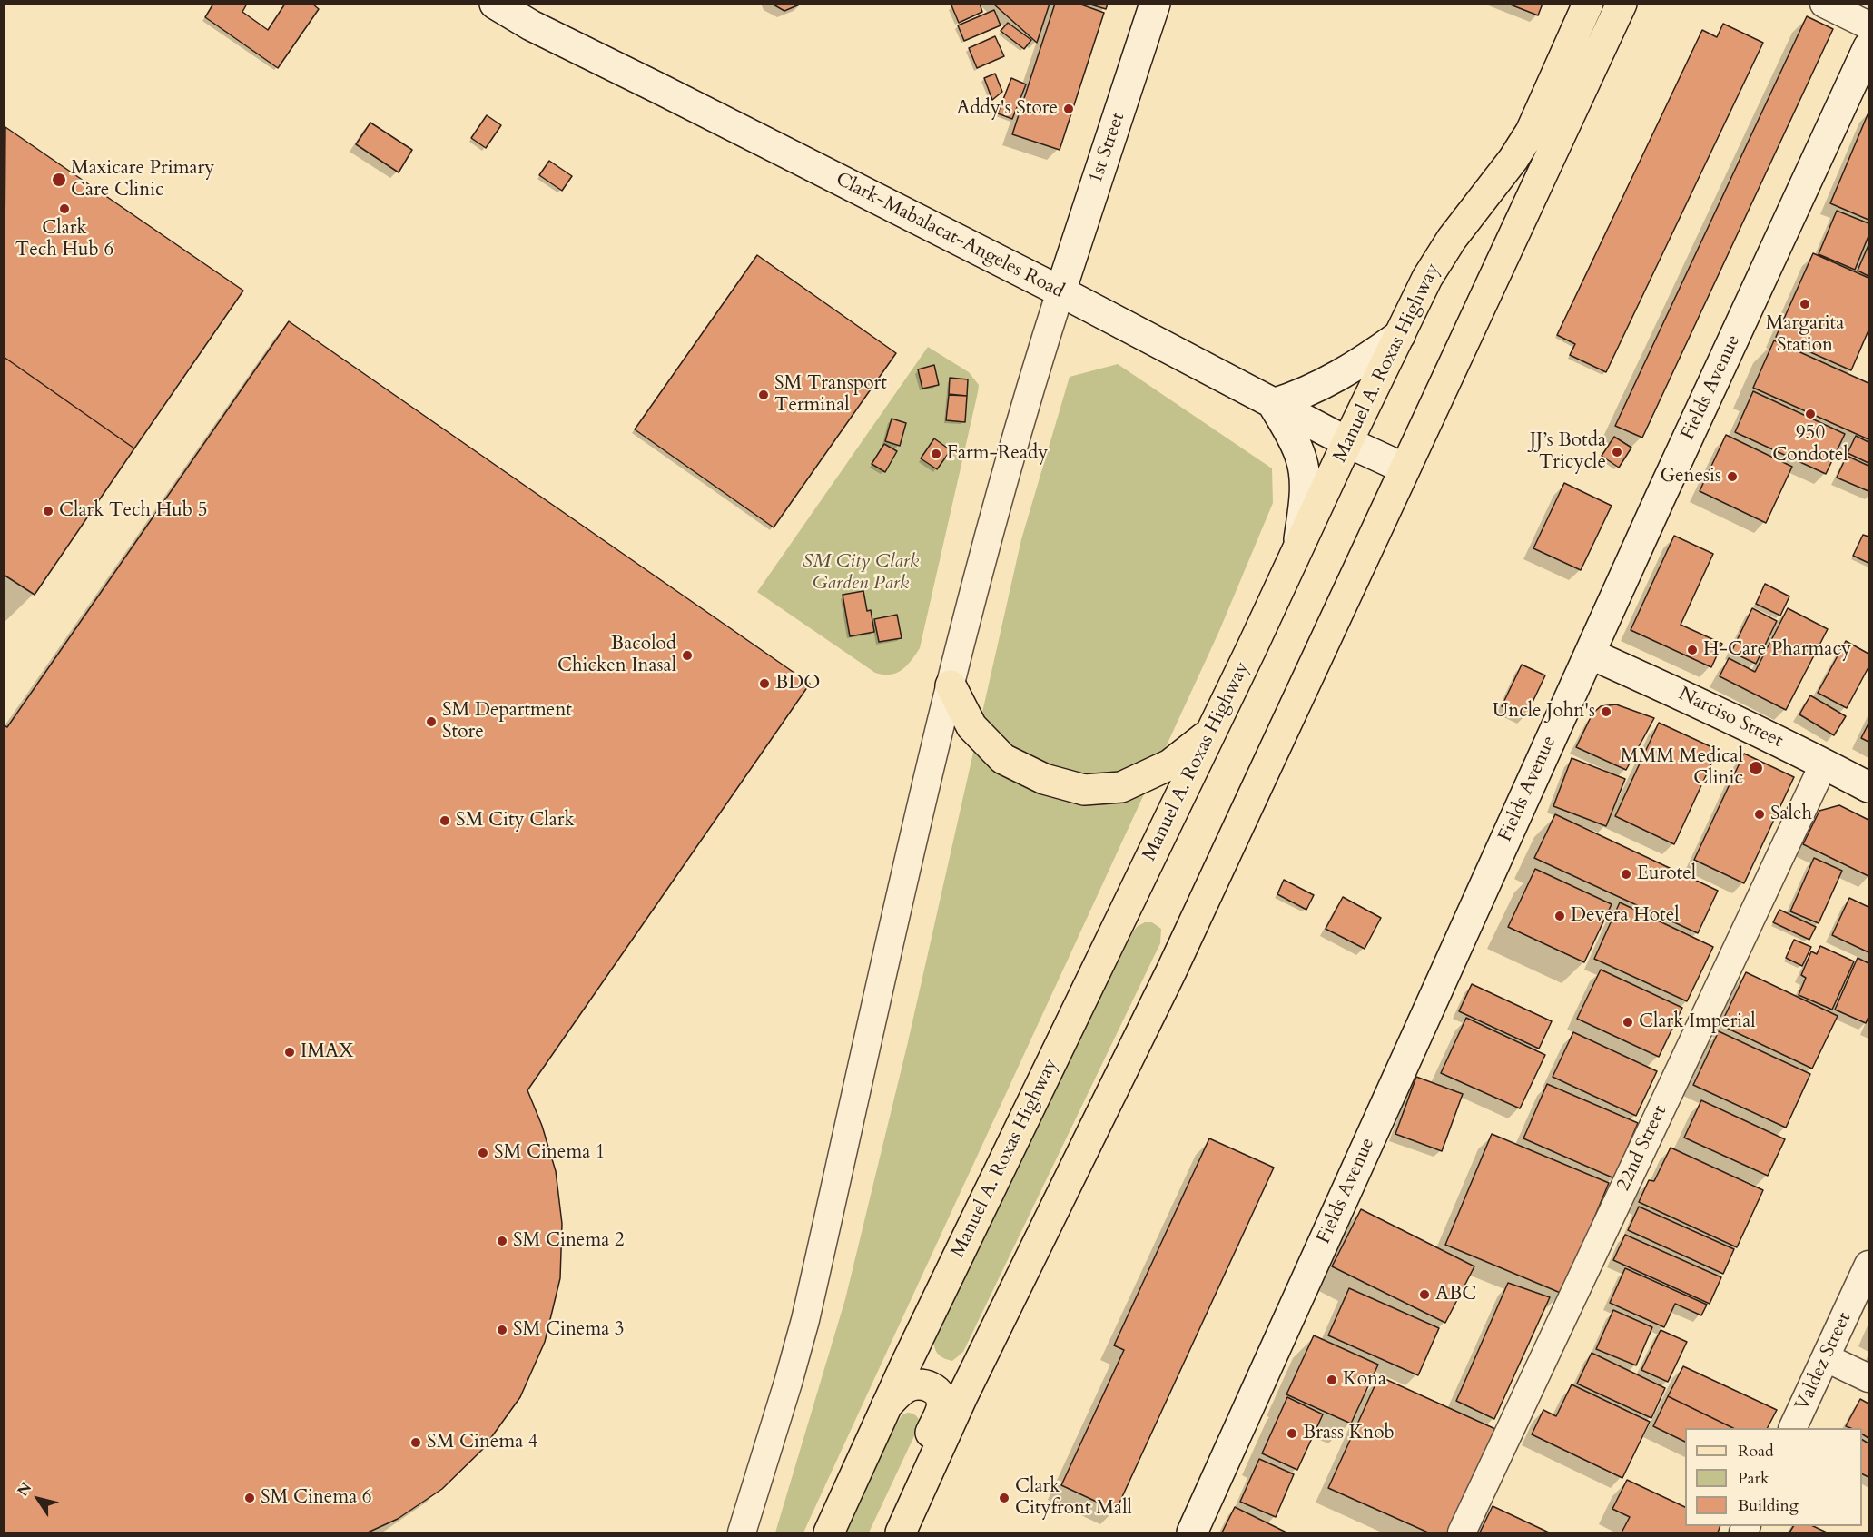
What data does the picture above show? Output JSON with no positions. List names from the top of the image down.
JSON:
{
  "streets": {
    "main road": [
      "1st Street",
      "Clark-Mabalacat-Angeles Road",
      "Manuel A. Roxas Highway",
      "Fields Avenue",
      "Narciso Street"
    ],
    "street": ["22nd Street", "Valdez Street"]
  },
  "crossings": [
    ["1st Street", "Clark-Mabalacat-Angeles Road"],
    ["Clark-Mabalacat-Angeles Road", "Manuel A. Roxas Highway"],
    ["Fields Avenue", "Narciso Street"],
    ["Narciso Street", "22nd Street"]
  ],
  "parks": ["SM City Clark Garden Park"],
  "places": [
    "Addy's Store",
    "Maxicare Primary Care Clinic",
    "Clark Tech Hub 6",
    "Margarita Station",
    "SM Transport Terminal",
    "950 Condotel",
    "JJ’s Botda Tricycle",
    "Farm-Ready",
    "Genesis",
    "Clark Tech Hub 5",
    "H-Care Pharmacy",
    "Bacolod Chicken Inasal",
    "BDO",
    "Uncle John's",
    "SM Department Store",
    "MMM Medical Clinic",
    "Saleh",
    "SM City Clark",
    "Eurotel",
    "Devera Hotel",
    "Clark Imperial",
    "IMAX",
    "SM Cinema 1",
    "SM Cinema 2",
    "ABC",
    "SM Cinema 3",
    "Kona",
    "Brass Knob",
    "SM Cinema 4",
    "SM Cinema 6",
    "Clark Cityfront Mall"
  ],
  "legend": ["Road", "Park", "Building"],
  "north": "top left"
}
